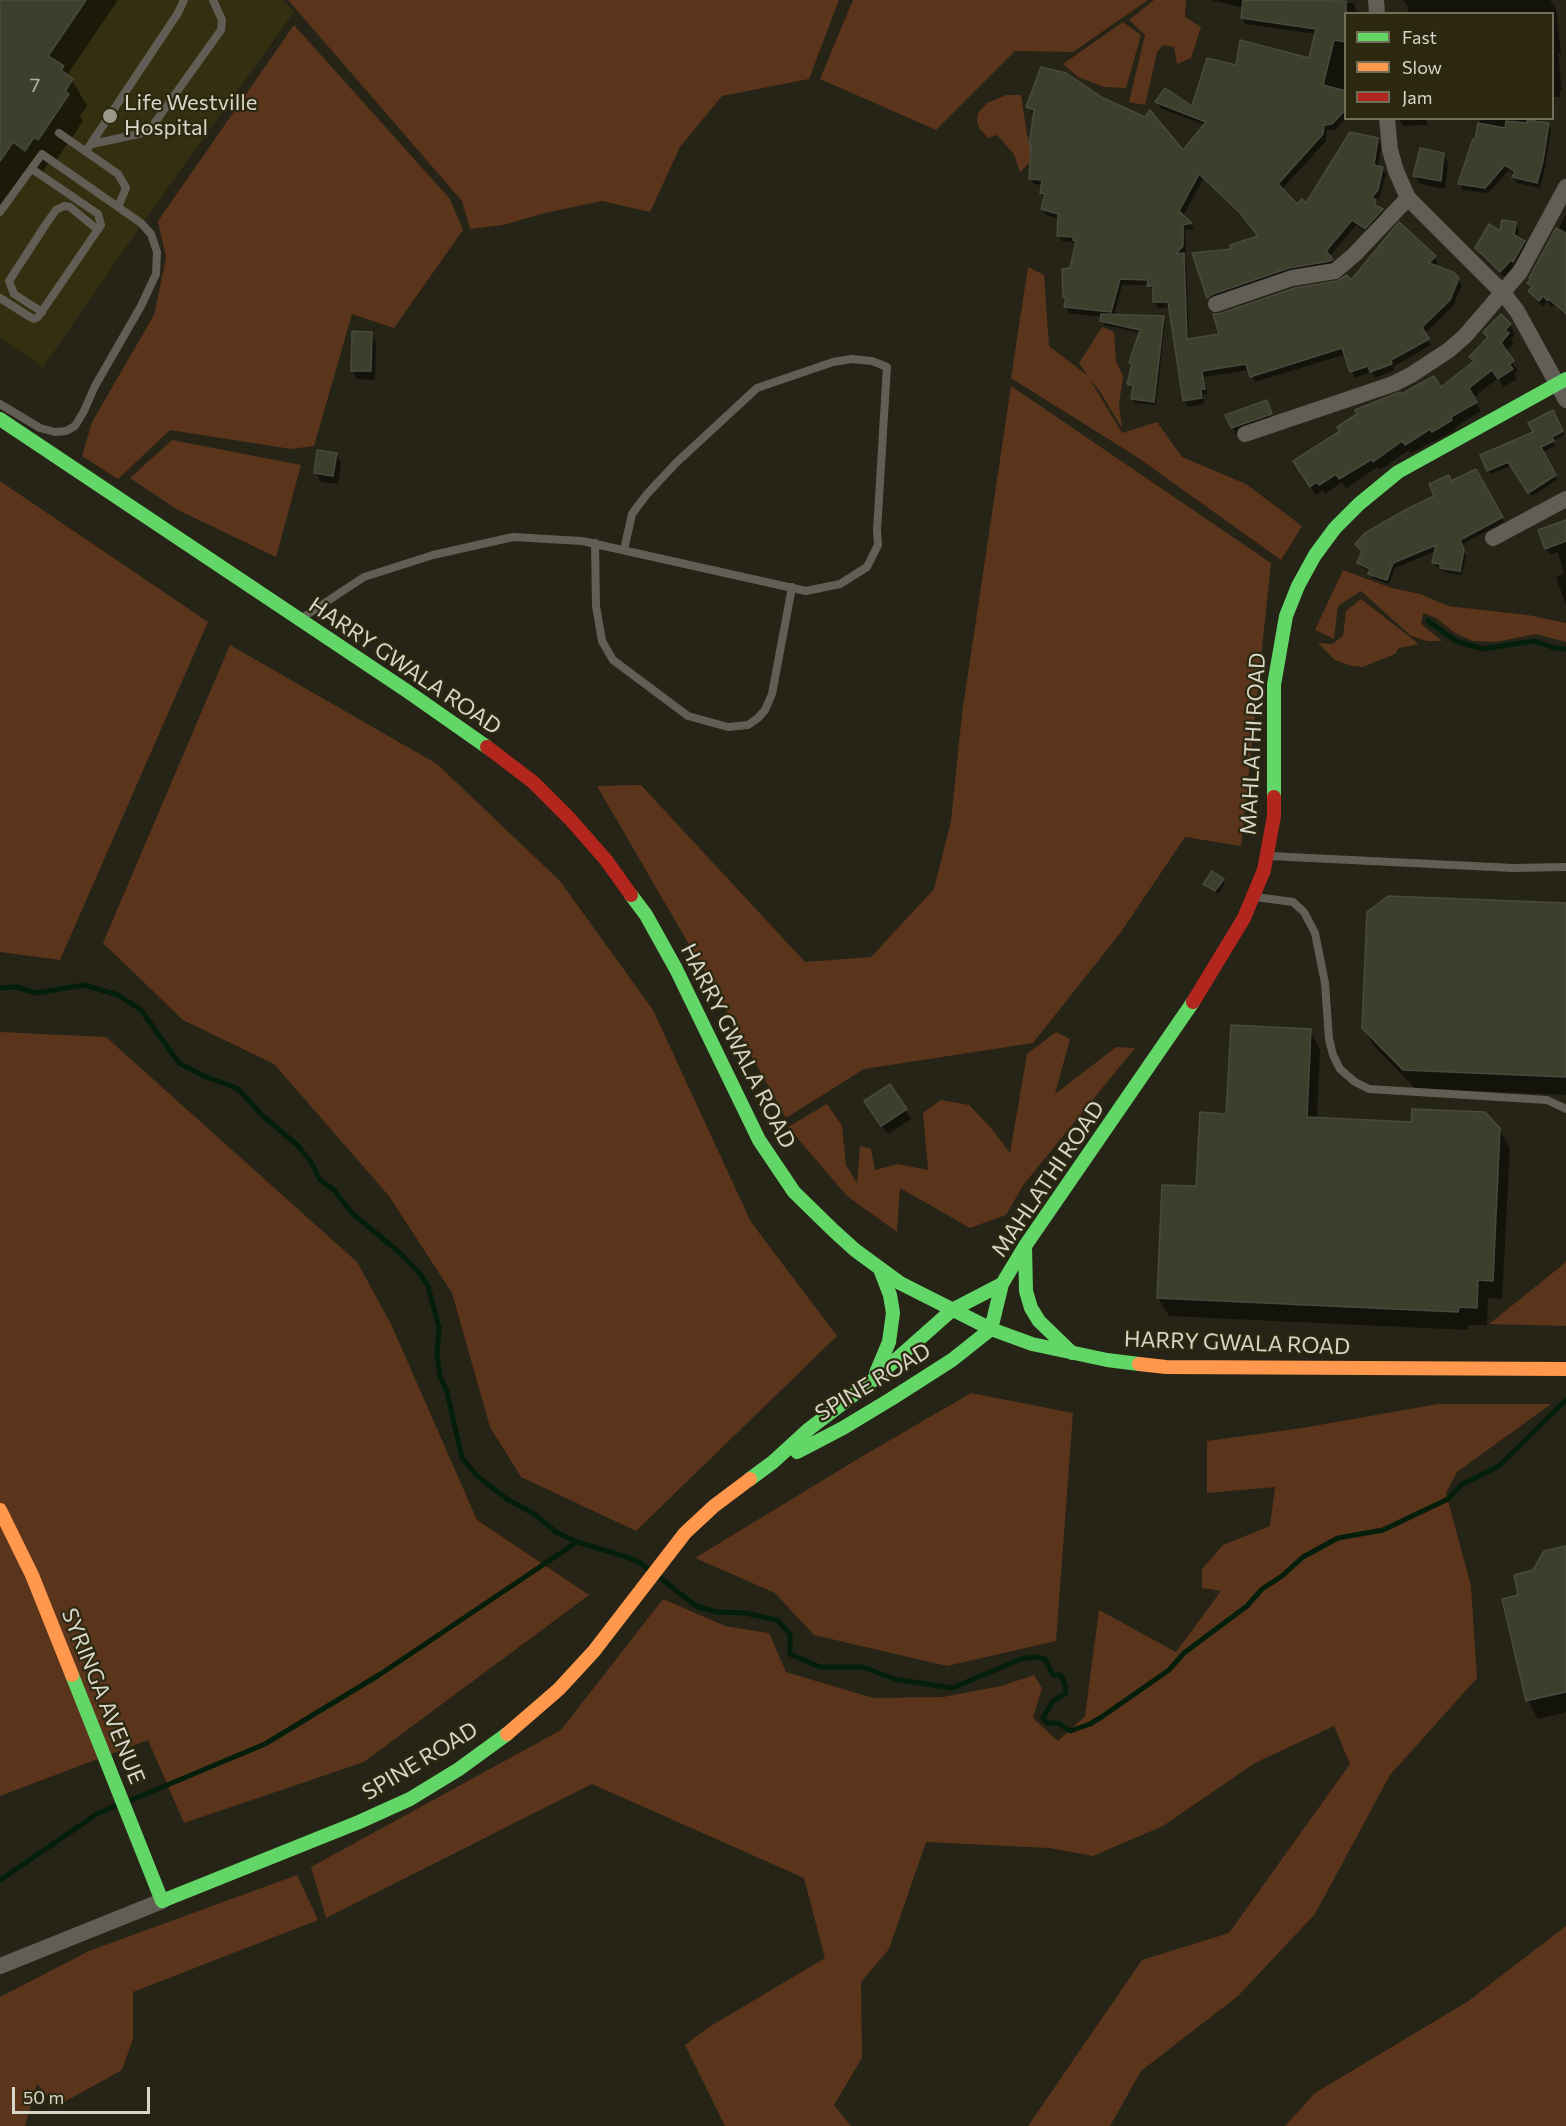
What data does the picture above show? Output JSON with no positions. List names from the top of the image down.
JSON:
{
  "streets": {
    "street": [
      "HARRY GWALA ROAD",
      "MAHLATHI ROAD",
      "SPINE ROAD",
      "SYRINGA AVENUE"
    ]
  },
  "crossings": [
    ["HARRY GWALA ROAD", "MAHLATHI ROAD"],
    ["HARRY GWALA ROAD", "SPINE ROAD"],
    ["MAHLATHI ROAD", "SPINE ROAD"],
    ["SPINE ROAD", "SYRINGA AVENUE"]
  ],
  "places": ["Life Westville Hospital"],
  "house_numbers": ["7"],
  "legend": ["Fast", "Slow", "Jam"],
  "scale_bar": "50 m"
}
